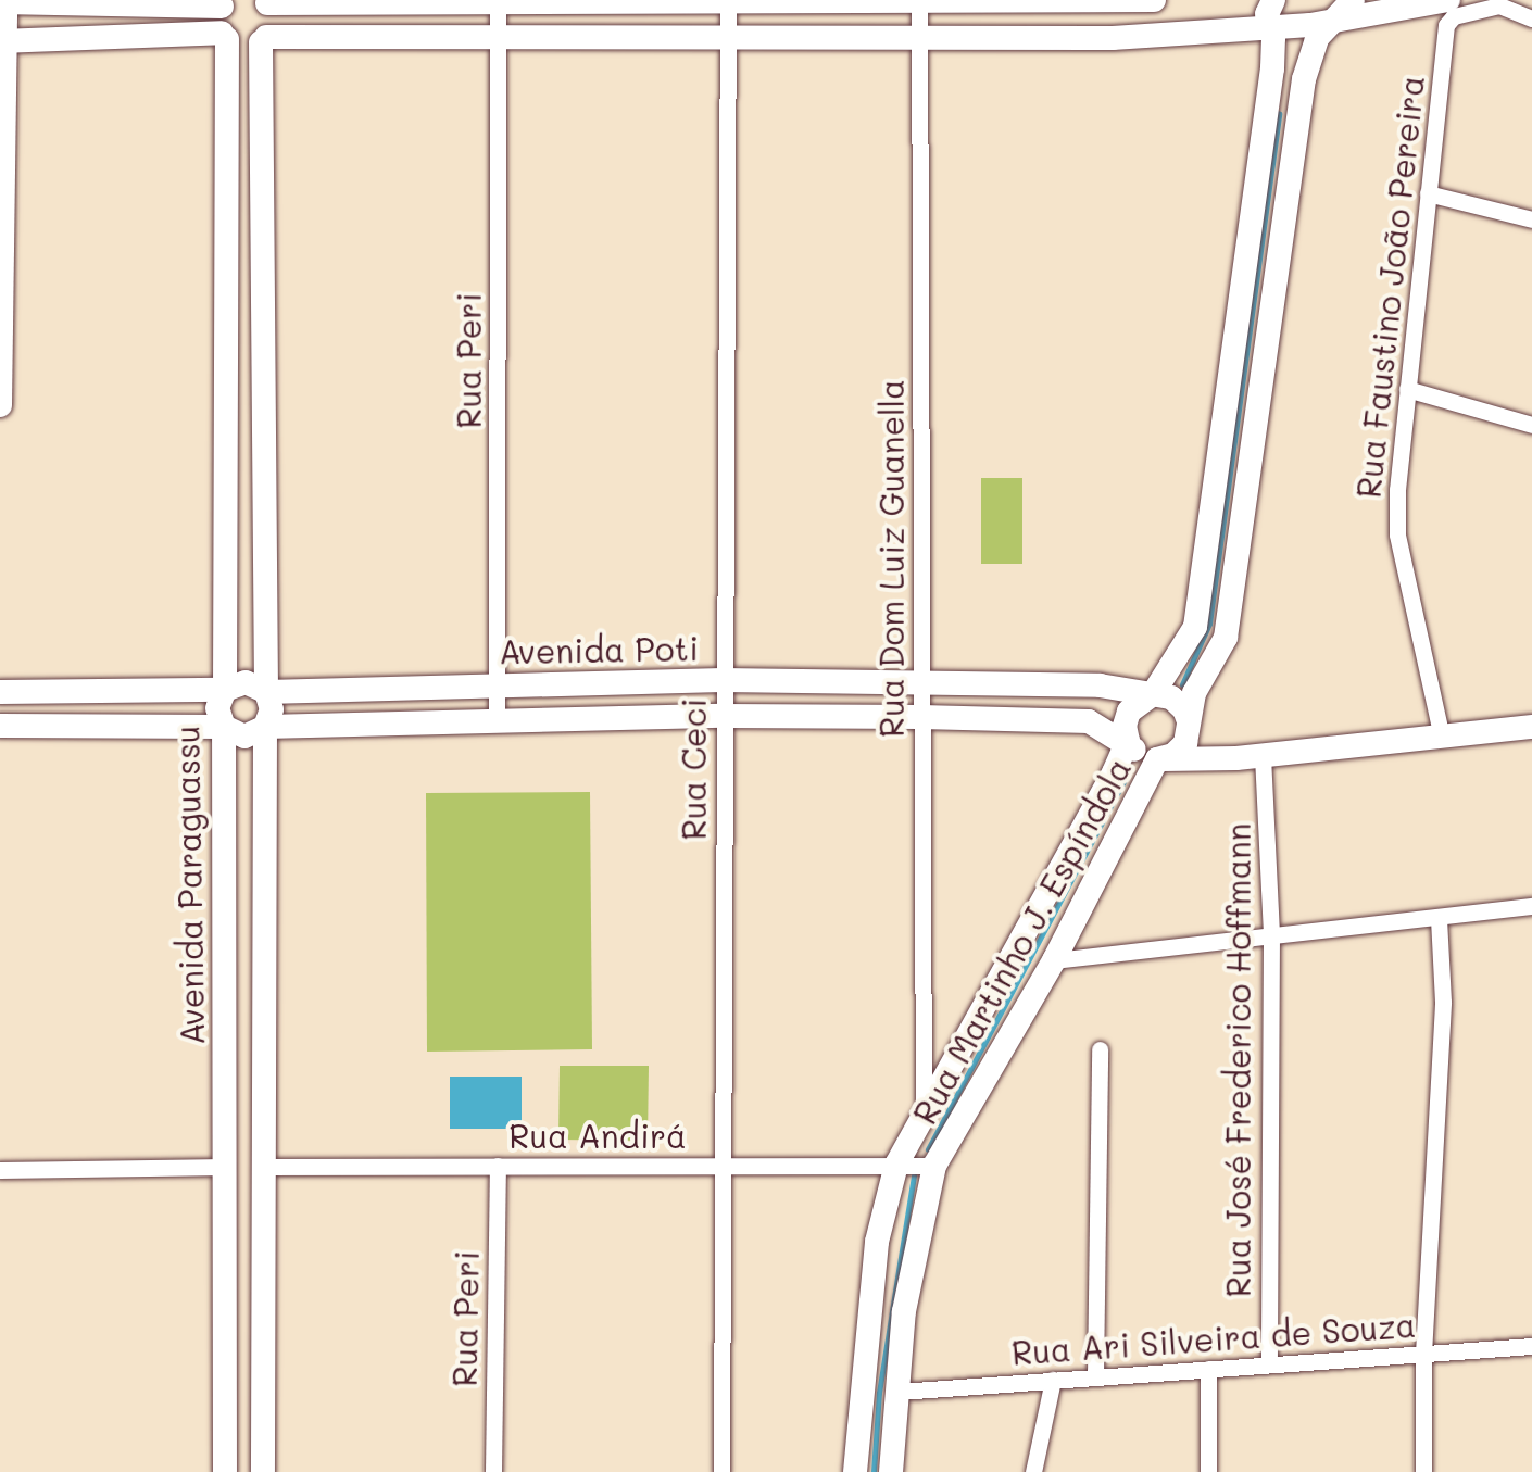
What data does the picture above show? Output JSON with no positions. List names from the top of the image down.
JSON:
{
  "streets": {
    "main road": ["Avenida Poti", "Avenida Paraguassu", "Rua Martinho J. Espíndola"],
    "street": [
      "Rua Faustino João Pereira",
      "Rua Peri",
      "Rua Dom Luiz Guanella",
      "Rua Ceci",
      "Rua José Frederico Hoffmann",
      "Rua Andirá",
      "Rua Ari Silveira de Souza"
    ]
  },
  "crossings": [
    ["Rua Peri", "Avenida Poti"],
    ["Rua Peri", "Rua Andirá"],
    ["Rua Dom Luiz Guanella", "Avenida Poti"],
    ["Rua Dom Luiz Guanella", "Rua Martinho J. Espíndola"],
    ["Avenida Poti", "Rua Ceci"],
    ["Avenida Poti", "Avenida Paraguassu"],
    ["Avenida Poti", "Rua Martinho J. Espíndola"],
    ["Rua Ceci", "Rua Andirá"],
    ["Rua Martinho J. Espíndola", "Rua Andirá"],
    ["Rua Martinho J. Espíndola", "Rua Ari Silveira de Souza"],
    ["Rua José Frederico Hoffmann", "Rua Ari Silveira de Souza"]
  ]
}
